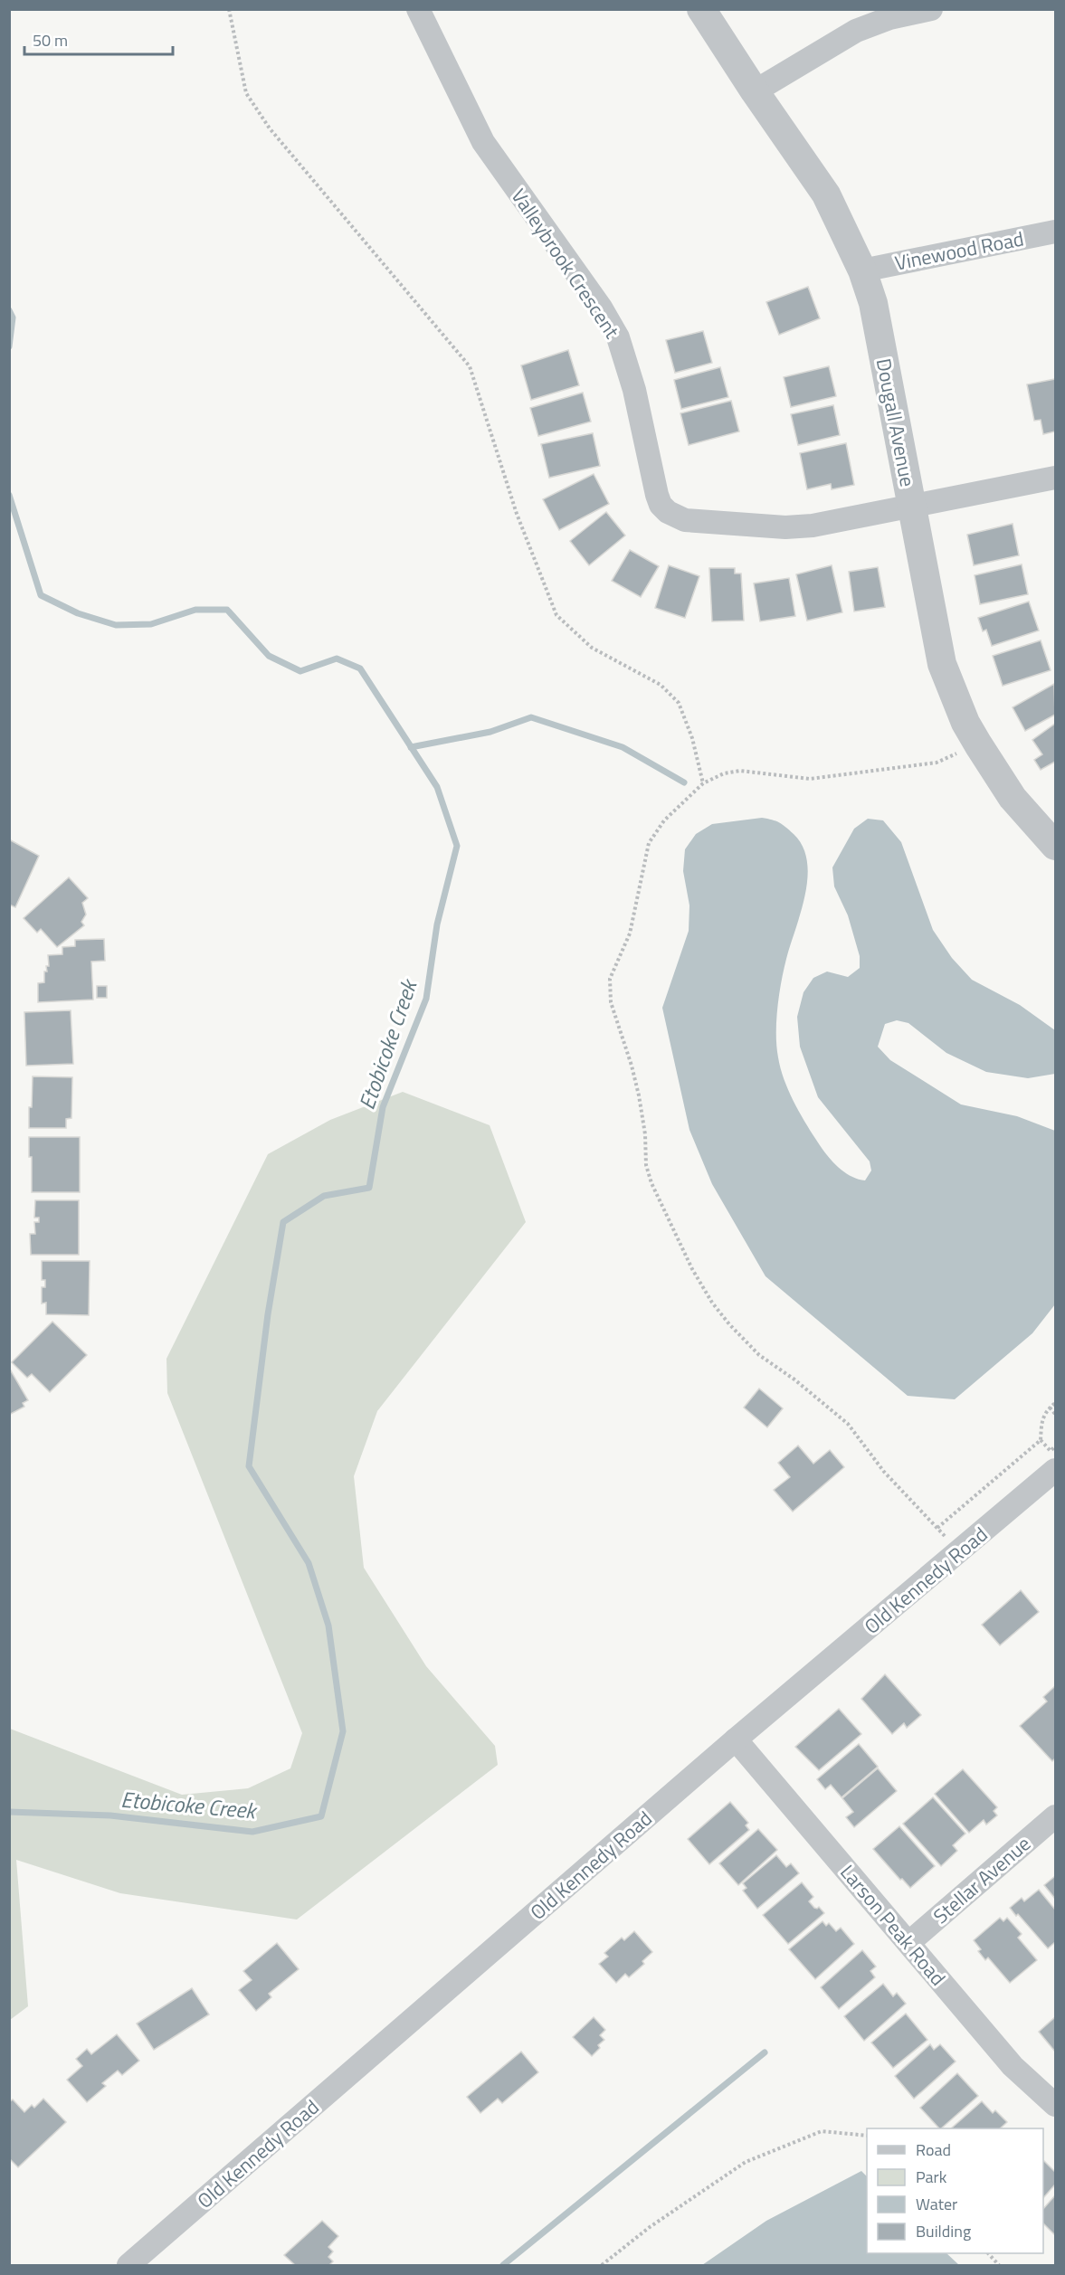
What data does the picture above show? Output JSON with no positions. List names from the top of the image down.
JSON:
{
  "streets": {
    "street": [
      "Vinewood Road",
      "Valleybrook Crescent",
      "Dougall Avenue",
      "Old Kennedy Road",
      "Stellar Avenue",
      "Larson Peak Road"
    ]
  },
  "crossings": [
    ["Vinewood Road", "Dougall Avenue"],
    ["Valleybrook Crescent", "Dougall Avenue"],
    ["Old Kennedy Road", "Larson Peak Road"],
    ["Stellar Avenue", "Larson Peak Road"]
  ],
  "water": ["Etobicoke Creek"],
  "legend": [
    "Road",
    "Park",
    "Water",
    "Building"
  ],
  "scale_bar": "50 m"
}
